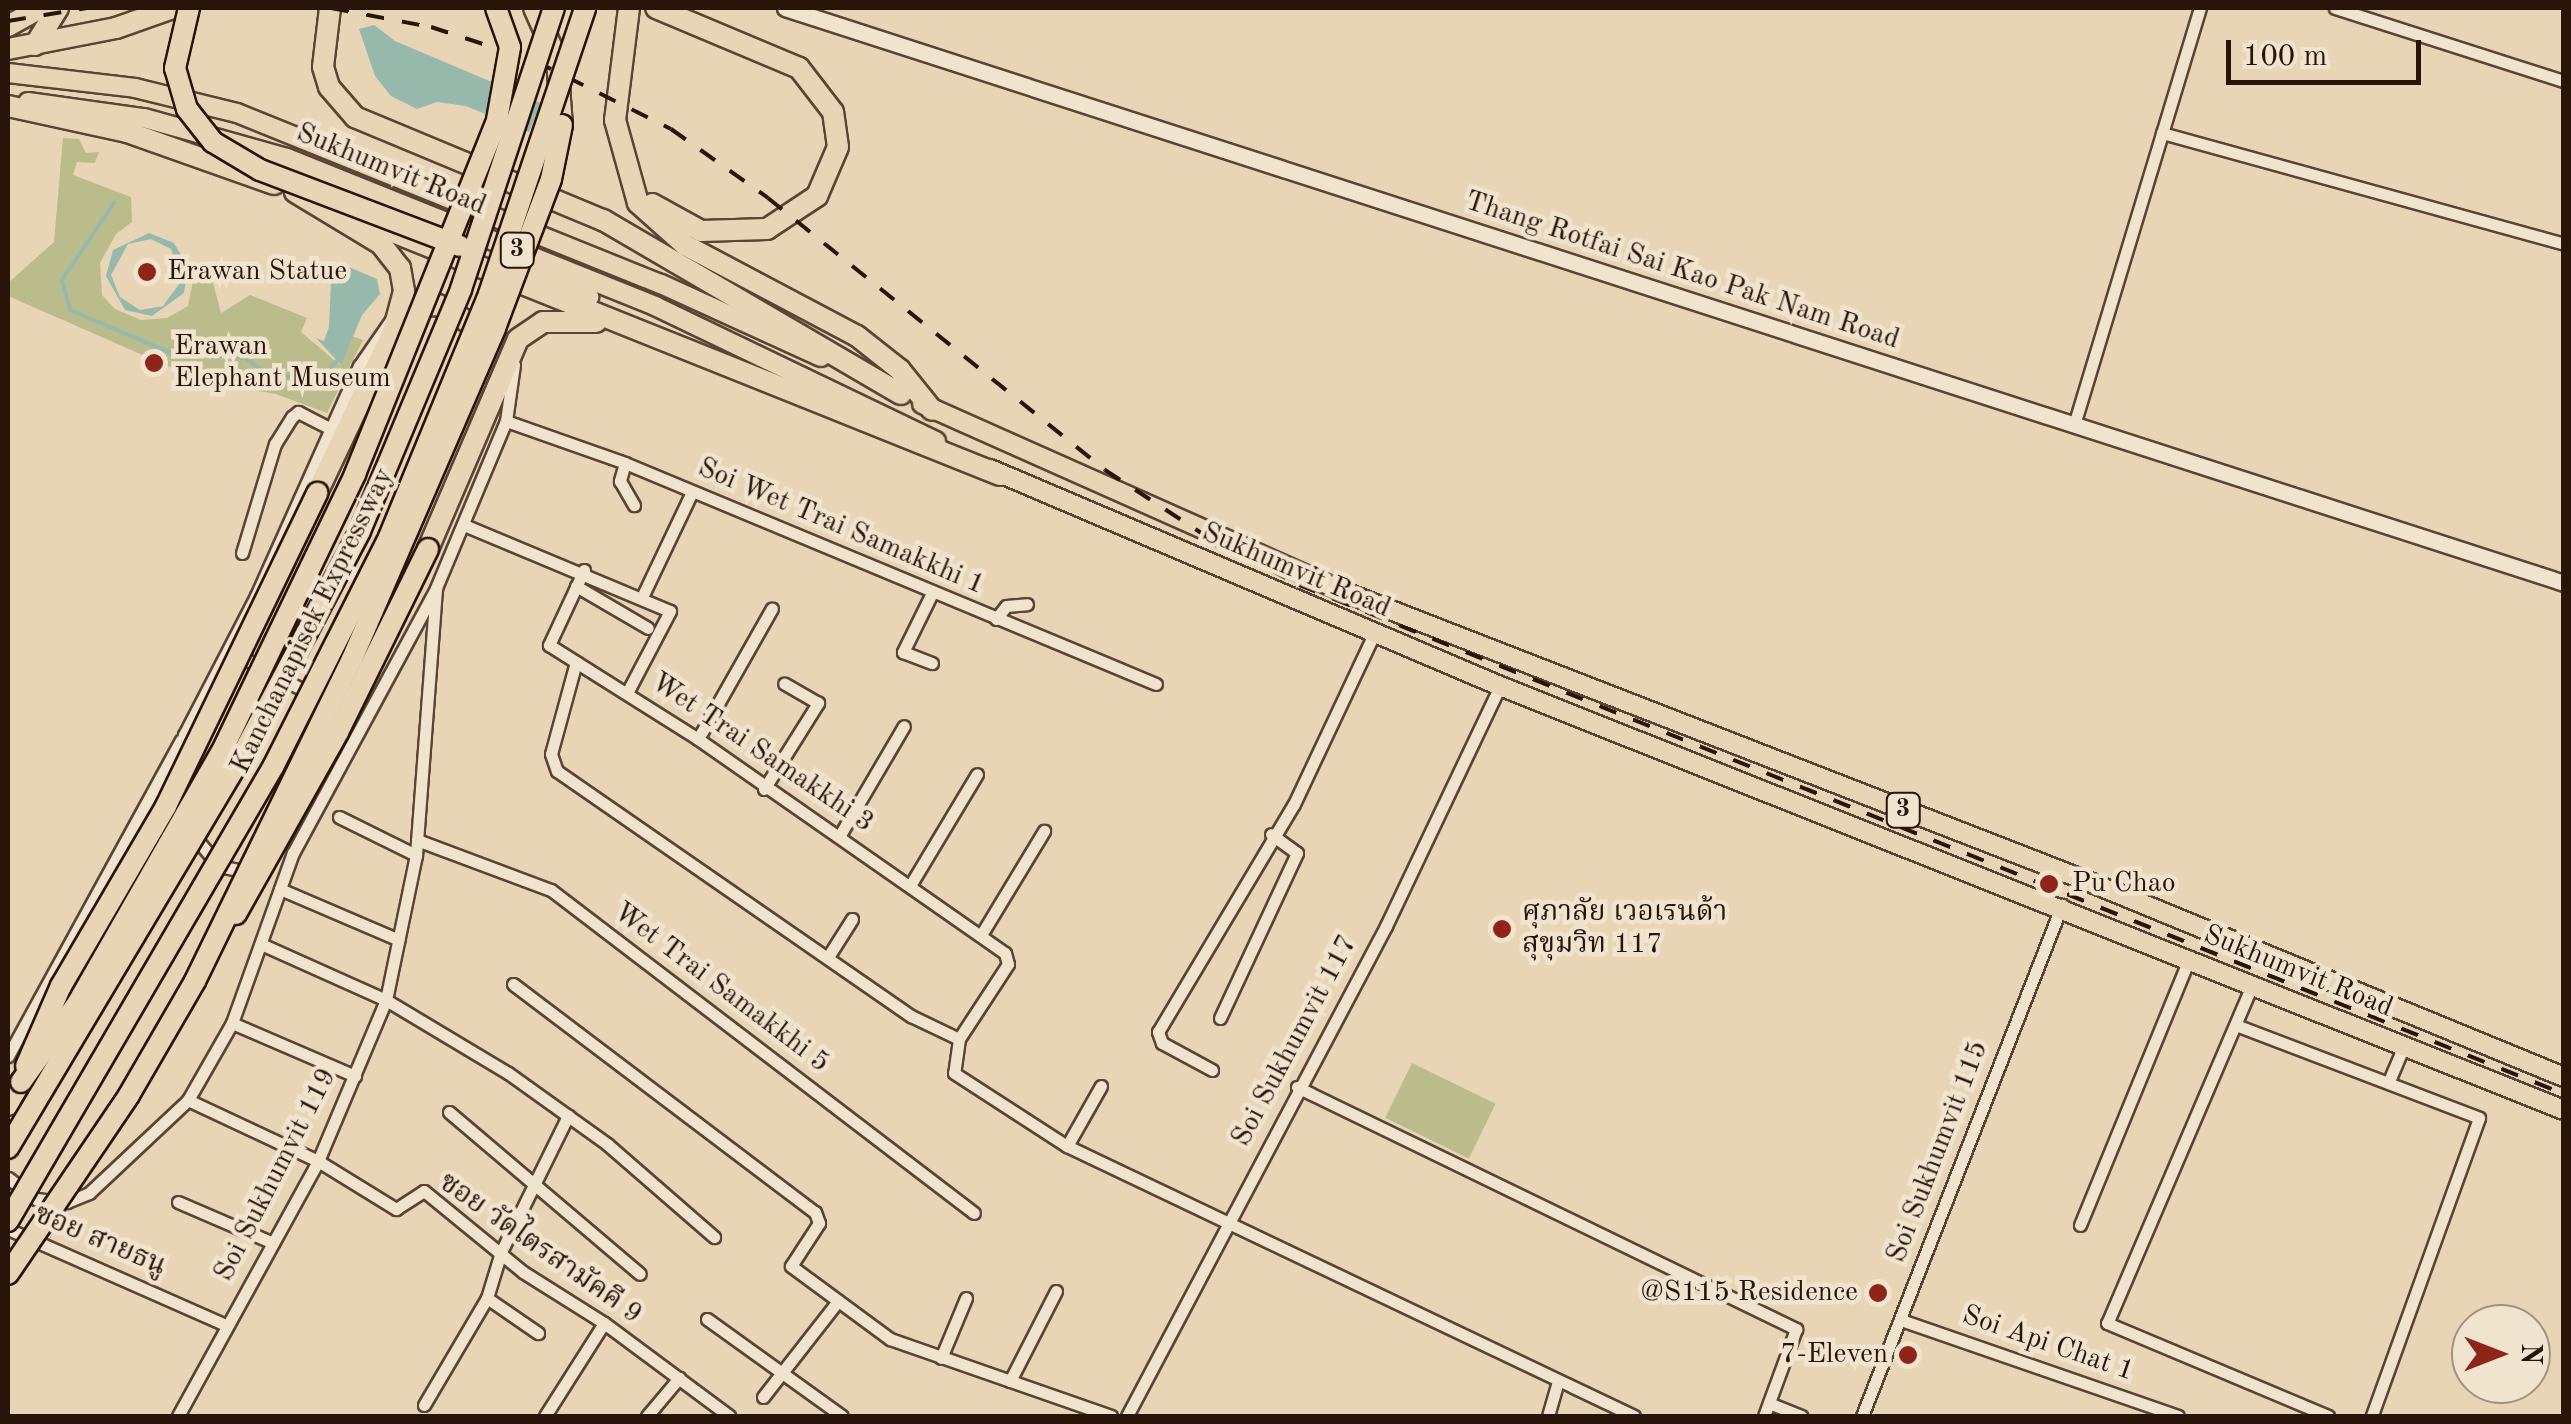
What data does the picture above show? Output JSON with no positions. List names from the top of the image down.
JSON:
{
  "streets": {
    "highway": ["Sukhumvit Road", "3", "Kanchanapisek Expressway"],
    "main road": ["Thang Rotfai Sai Kao Pak Nam Road"],
    "street": [
      "Soi Wet Trai Samakkhi 1",
      "Wet Trai Samakkhi 3",
      "Wet Trai Samakkhi 5",
      "Soi Sukhumvit 117",
      "Soi Sukhumvit 115",
      "Soi Sukhumvit 119",
      "ซอย สายธนู",
      "ซอย วัดไตรสามัคคี 9",
      "Soi Api Chat 1"
    ]
  },
  "crossings": [
    ["Sukhumvit Road", "Soi Sukhumvit 117"],
    ["Sukhumvit Road", "Soi Sukhumvit 115"],
    ["Wet Trai Samakkhi 5", "Soi Sukhumvit 119"],
    ["Soi Sukhumvit 115", "Soi Api Chat 1"],
    ["Soi Sukhumvit 119", "ซอย สายธนู"],
    ["Soi Sukhumvit 119", "ซอย วัดไตรสามัคคี 9"]
  ],
  "places": [
    "Erawan Statue",
    "Erawan Elephant Museum",
    "Pu Chao",
    "ศุภาลัย เวอเรนด้า สุขุมวิท 117",
    "@S115 Residence",
    "7-Eleven"
  ],
  "scale_bar": "100 m",
  "north": "right"
}
